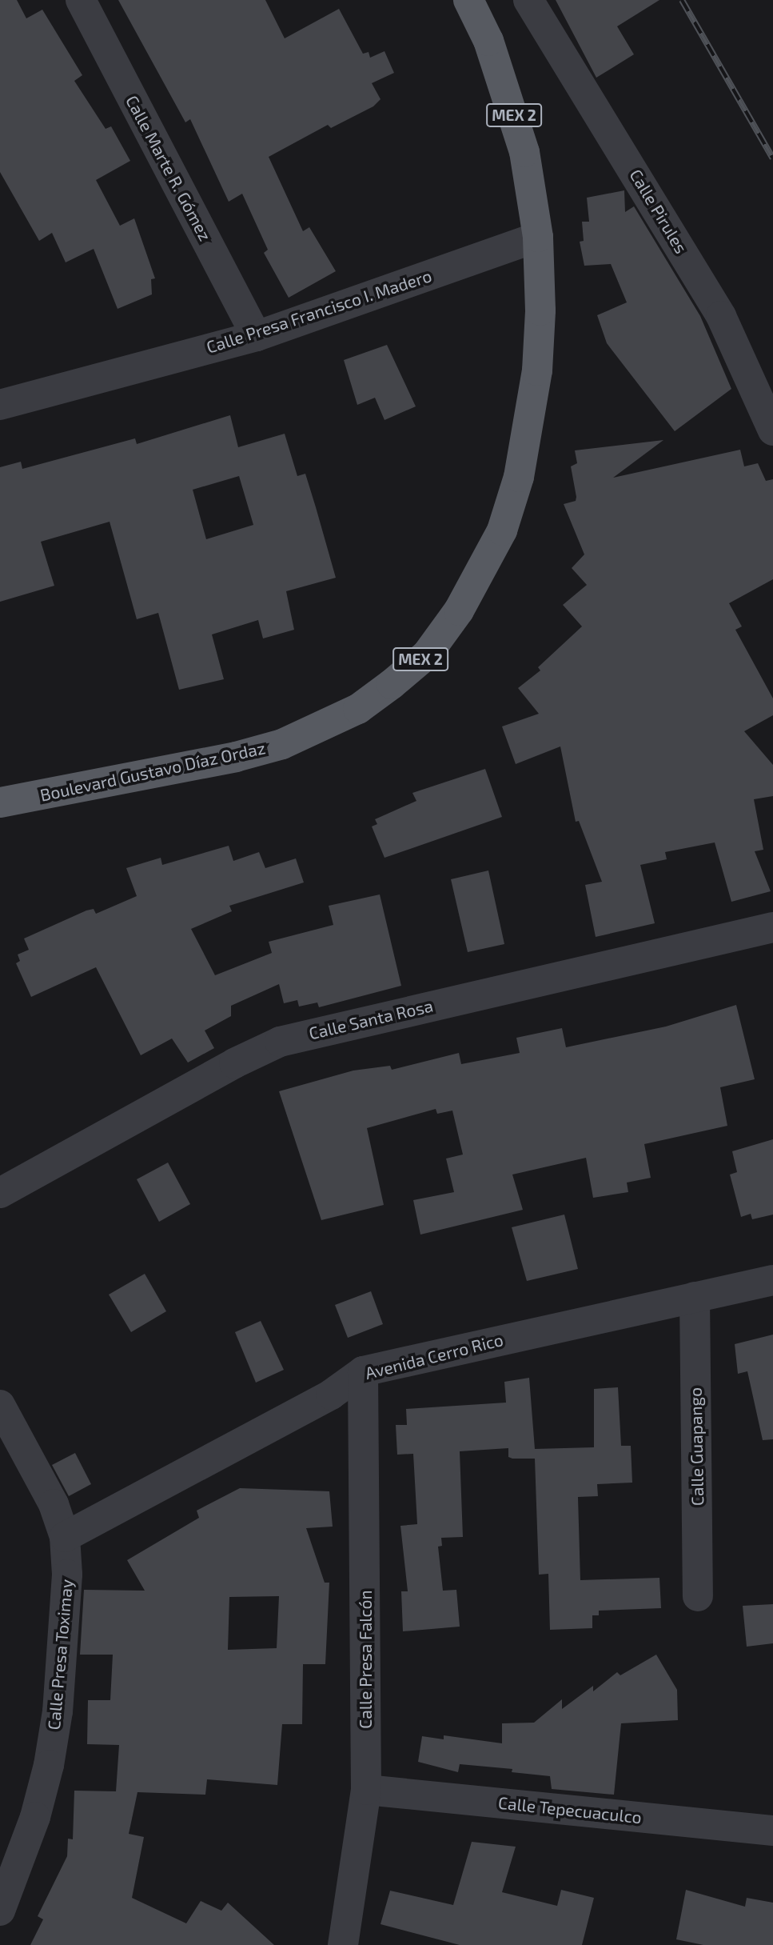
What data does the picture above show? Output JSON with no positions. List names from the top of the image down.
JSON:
{
  "streets": {
    "main road": ["MEX 2", "Boulevard Gustavo Díaz Ordaz"],
    "street": [
      "Calle Marte R. Gómez",
      "Calle Pirules",
      "Calle Presa Francisco I. Madero",
      "Calle Santa Rosa",
      "Avenida Cerro Rico",
      "Calle Guapango",
      "Calle Presa Toximay",
      "Calle Presa Falcón",
      "Calle Tepecuaculco"
    ]
  },
  "crossings": [
    ["Calle Marte R. Gómez", "Calle Presa Francisco I. Madero"],
    ["Calle Presa Francisco I. Madero", "Boulevard Gustavo Díaz Ordaz"],
    ["Avenida Cerro Rico", "Calle Guapango"],
    ["Avenida Cerro Rico", "Calle Presa Toximay"],
    ["Avenida Cerro Rico", "Calle Presa Falcón"],
    ["Calle Presa Falcón", "Calle Tepecuaculco"]
  ]
}
